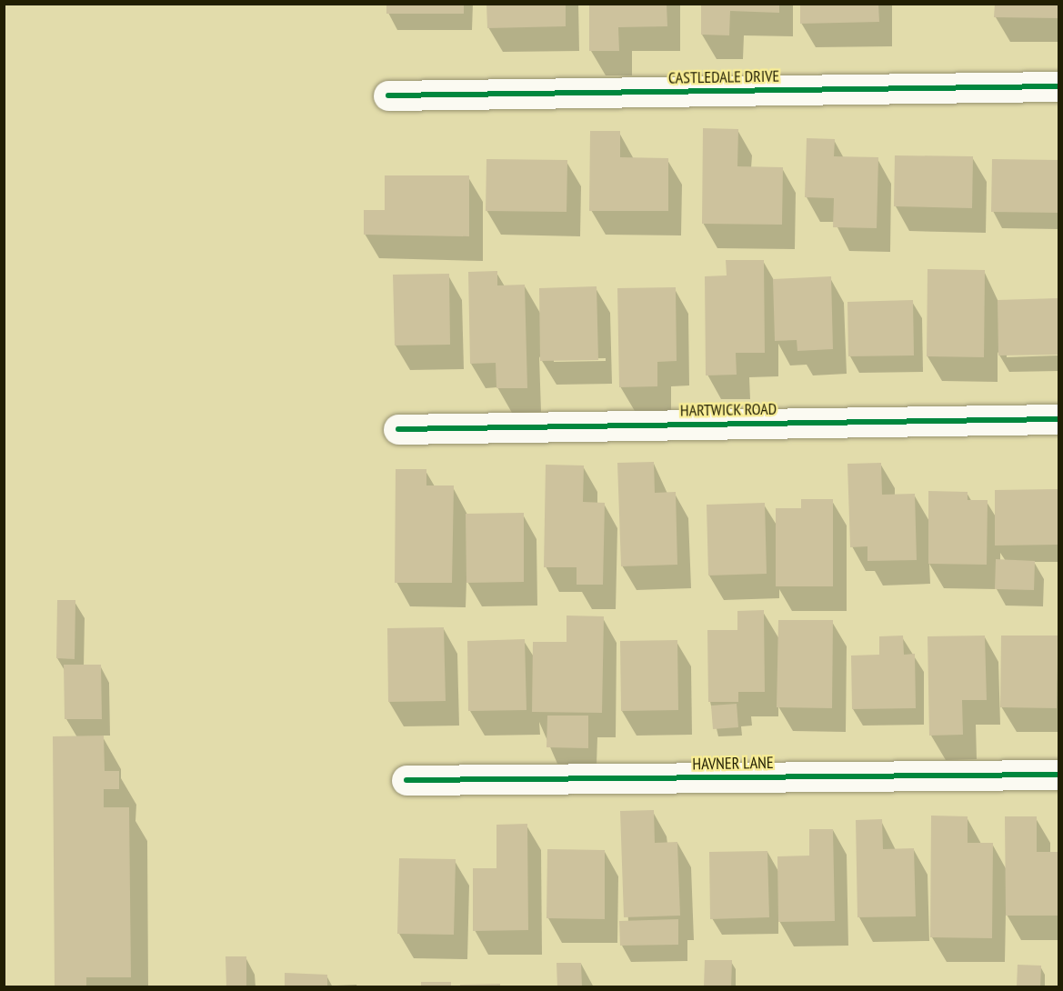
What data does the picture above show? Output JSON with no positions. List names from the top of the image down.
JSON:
{
  "streets": {
    "street": ["CASTLEDALE DRIVE", "HARTWICK ROAD", "HAVNER LANE"]
  }
}
